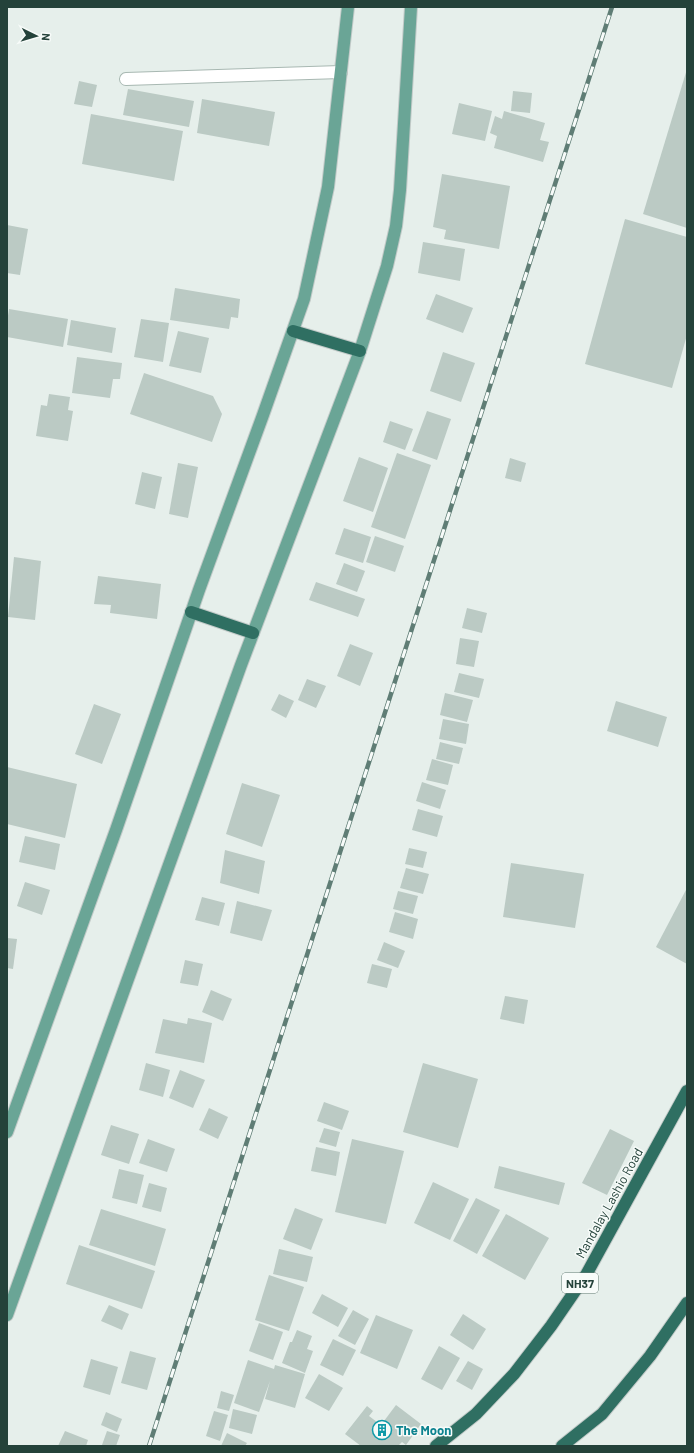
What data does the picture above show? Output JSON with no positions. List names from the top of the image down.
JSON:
{
  "streets": {
    "highway": ["Mandalay Lashio Road", "NH37"]
  },
  "places": {
    "building": ["The Moon"]
  },
  "north": "right"
}
